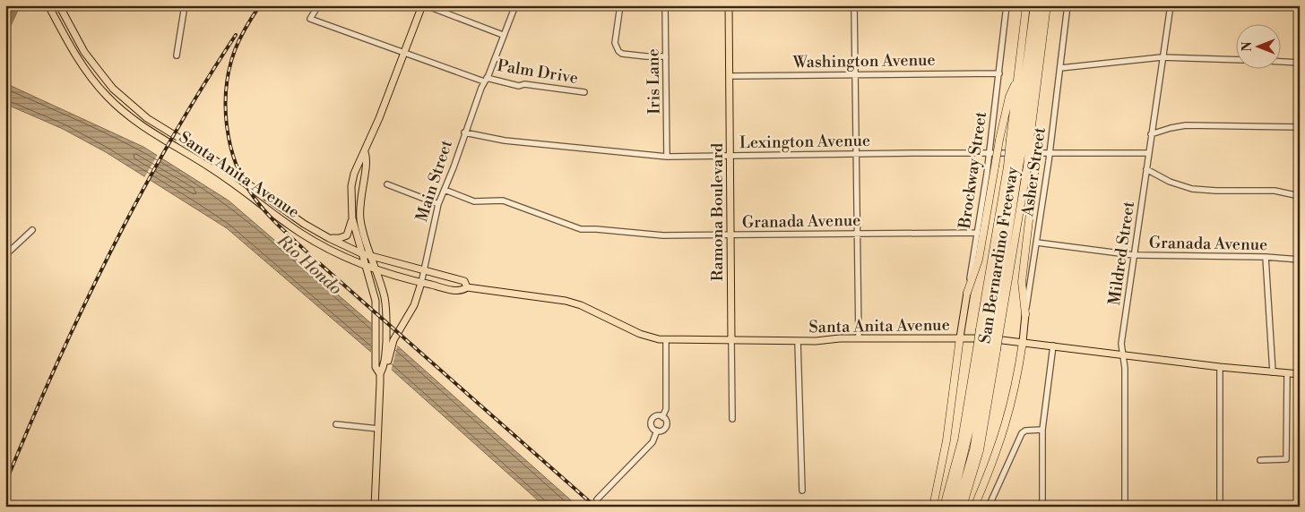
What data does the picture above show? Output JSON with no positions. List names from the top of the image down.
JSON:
{
  "streets": {
    "highway": ["San Bernardino Freeway"],
    "main road": [
      "Brockway Street",
      "Asher Street",
      "Santa Anita Avenue",
      "Main Street",
      "Ramona Boulevard"
    ],
    "street": [
      "Washington Avenue",
      "Palm Drive",
      "Iris Lane",
      "Lexington Avenue",
      "Granada Avenue",
      "Mildred Street"
    ]
  },
  "crossings": [
    ["Washington Avenue", "Brockway Street"],
    ["Washington Avenue", "Ramona Boulevard"],
    ["Palm Drive", "Main Street"],
    ["Iris Lane", "Lexington Avenue"],
    ["Lexington Avenue", "Brockway Street"],
    ["Lexington Avenue", "Asher Street"],
    ["Lexington Avenue", "Main Street"],
    ["Lexington Avenue", "Ramona Boulevard"],
    ["Lexington Avenue", "Mildred Street"],
    ["Brockway Street", "Santa Anita Avenue"],
    ["Brockway Street", "Granada Avenue"],
    ["Asher Street", "Santa Anita Avenue"],
    ["Asher Street", "Granada Avenue"],
    ["Santa Anita Avenue", "Main Street"],
    ["Santa Anita Avenue", "Ramona Boulevard"],
    ["Santa Anita Avenue", "Mildred Street"],
    ["Main Street", "Granada Avenue"],
    ["Ramona Boulevard", "Granada Avenue"],
    ["Granada Avenue", "Mildred Street"]
  ],
  "water": ["Rio Hondo"],
  "north": "left"
}
